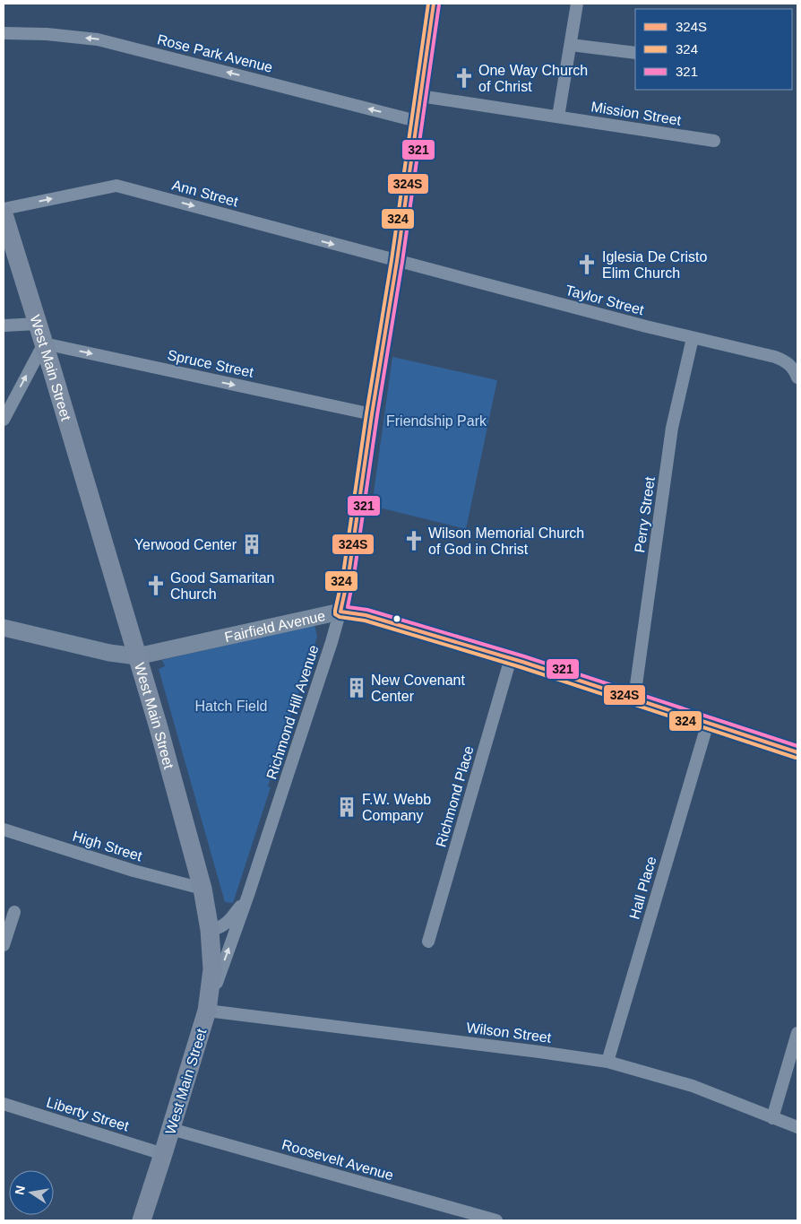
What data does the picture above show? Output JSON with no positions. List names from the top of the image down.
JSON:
{
  "streets": {
    "main road": ["West Main Street", "Fairfield Avenue"],
    "street": [
      "Rose Park Avenue",
      "Mission Street",
      "Ann Street",
      "Taylor Street",
      "Spruce Street",
      "Perry Street",
      "Richmond Hill Avenue",
      "Richmond Place",
      "High Street",
      "Hall Place",
      "Wilson Street",
      "Liberty Street",
      "Roosevelt Avenue"
    ]
  },
  "crossings": [
    ["Rose Park Avenue", "Richmond Hill Avenue"],
    ["Mission Street", "Richmond Hill Avenue"],
    ["Ann Street", "Taylor Street"],
    ["Ann Street", "Richmond Hill Avenue"],
    ["Taylor Street", "Perry Street"],
    ["Taylor Street", "Richmond Hill Avenue"],
    ["Spruce Street", "West Main Street"],
    ["Spruce Street", "Richmond Hill Avenue"],
    ["West Main Street", "Fairfield Avenue"],
    ["West Main Street", "Richmond Hill Avenue"],
    ["West Main Street", "High Street"],
    ["West Main Street", "Wilson Street"],
    ["West Main Street", "Liberty Street"],
    ["West Main Street", "Roosevelt Avenue"],
    ["Perry Street", "Fairfield Avenue"],
    ["Fairfield Avenue", "Richmond Hill Avenue"],
    ["Fairfield Avenue", "Richmond Place"],
    ["Fairfield Avenue", "Hall Place"],
    ["Richmond Hill Avenue", "Wilson Street"],
    ["Hall Place", "Wilson Street"]
  ],
  "one_way": ["Rose Park Avenue", "Ann Street", "Spruce Street"],
  "parks": ["Friendship Park", "Hatch Field"],
  "places": {
    "church": [
      "One Way Church of Christ",
      "Iglesia De Cristo Elim Church",
      "Wilson Memorial Church of God in Christ",
      "Good Samaritan Church"
    ],
    "building": ["Yerwood Center", "New Covenant Center", "F.W. Webb Company"]
  },
  "lines": ["transit line 324S", "transit line 324", "transit line 321"],
  "legend": ["324S", "324", "321"],
  "north": "left"
}
